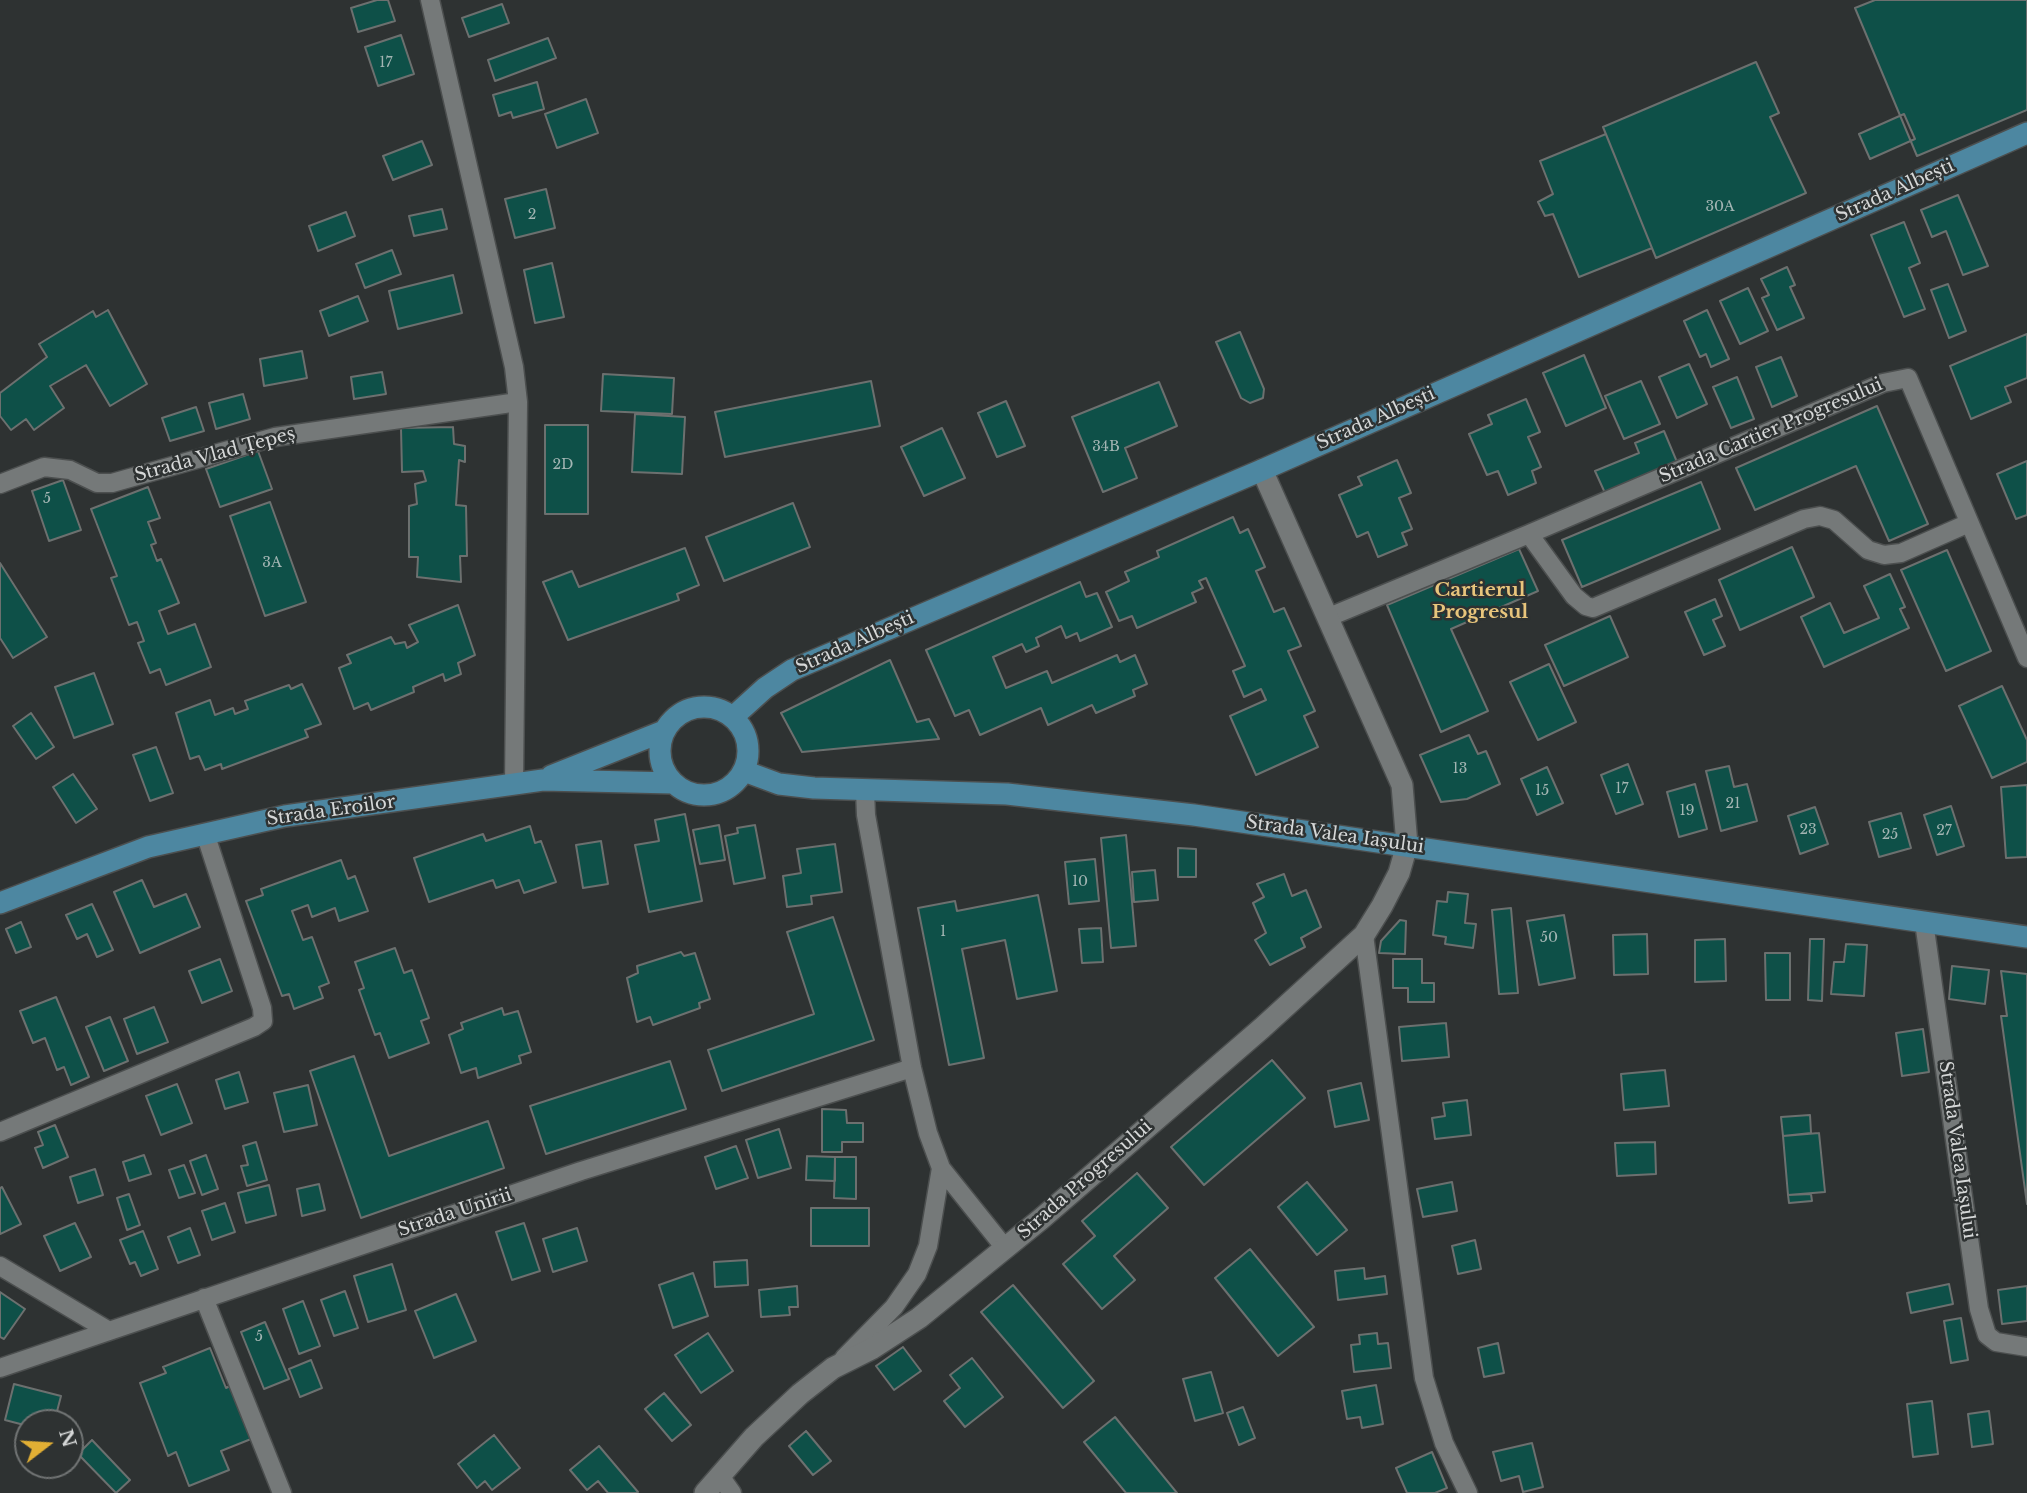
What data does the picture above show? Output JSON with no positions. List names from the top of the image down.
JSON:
{
  "streets": {
    "main road": ["Strada Albești", "Strada Eroilor", "Strada Valea Iașului"],
    "street": [
      "Strada Cartier Progresului",
      "Strada Vlad Țepeș",
      "Strada Progresului",
      "Strada Unirii"
    ]
  },
  "crossings": [
    ["Strada Albești", "Strada Eroilor"],
    ["Strada Albești", "Strada Valea Iașului"],
    ["Strada Eroilor", "Strada Valea Iașului"],
    ["Strada Valea Iașului", "Strada Progresului"]
  ],
  "districts": ["Cartierul Progresul"],
  "house_numbers": [
    "17",
    "30A",
    "2",
    "34B",
    "2D",
    "5",
    "3A",
    "13",
    "17",
    "15",
    "21",
    "19",
    "23",
    "27",
    "25",
    "10",
    "1",
    "50",
    "5"
  ],
  "north": "right"
}
